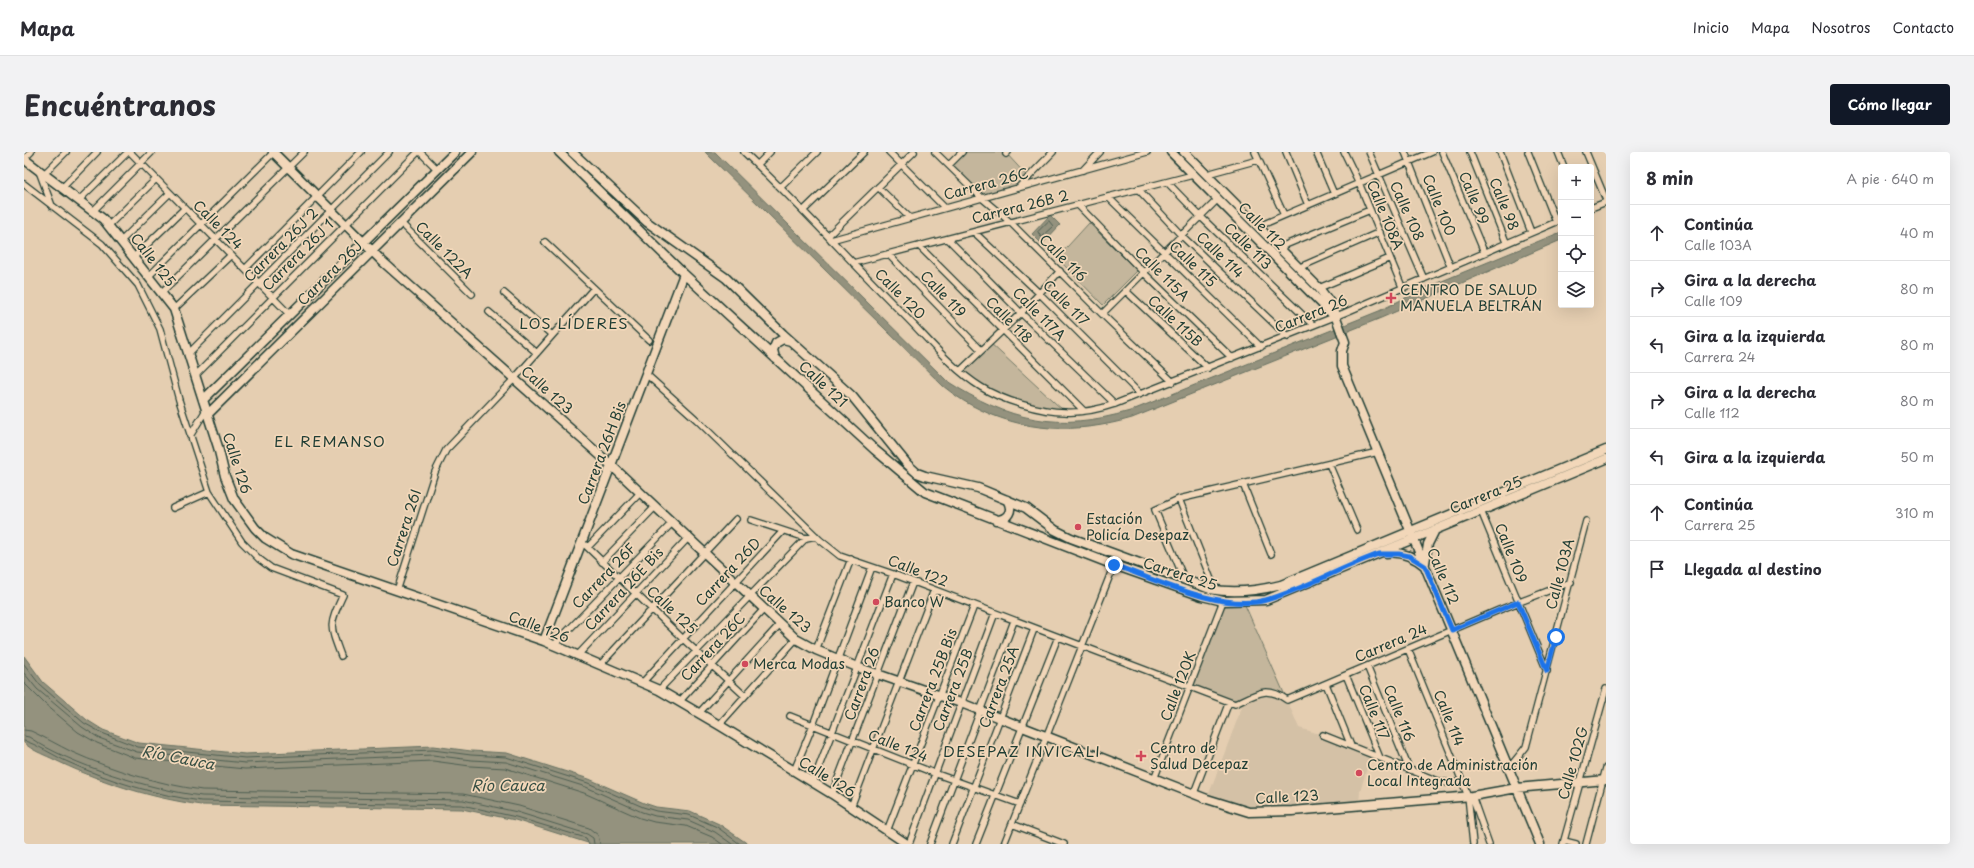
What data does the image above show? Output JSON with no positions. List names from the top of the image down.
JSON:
{
  "streets": {
    "street": [
      "Carrera 26C",
      "Calle 99",
      "Calle 98",
      "Calle 100",
      "Carrera 26B 2",
      "Calle 108",
      "Calle 108A",
      "Calle 124",
      "Calle 112",
      "Carrera 26J 2",
      "Calle 113",
      "Calle 122A",
      "Carrera 26J 1",
      "Calle 114",
      "Calle 116",
      "Calle 125",
      "Calle 115",
      "Carrera 26J",
      "Calle 115A",
      "Calle 120",
      "Calle 119",
      "Calle 117",
      "Calle 117A",
      "Carrera 26",
      "Calle 118",
      "Calle 115B",
      "Calle 121",
      "Calle 123",
      "Carrera 26H Bis",
      "Calle 126",
      "Carrera 25",
      "Carrera 26I",
      "Calle 109",
      "Calle 122",
      "Carrera 26D",
      "Calle 103A",
      "Carrera 26F",
      "Carrera 26E Bis",
      "Carrera 24",
      "Carrera 25B Bis",
      "Calle 120K",
      "Carrera 25A",
      "Carrera 25B",
      "Calle 102G"
    ]
  },
  "crossings": [
    ["Carrera 26C", "Calle 116"],
    ["Carrera 26C", "Calle 125"],
    ["Carrera 26C", "Calle 120"],
    ["Carrera 26C", "Calle 123"],
    ["Carrera 26C", "Calle 126"],
    ["Calle 99", "Carrera 26"],
    ["Calle 98", "Carrera 26"],
    ["Calle 100", "Carrera 26"],
    ["Carrera 26B 2", "Calle 112"],
    ["Carrera 26B 2", "Calle 113"],
    ["Carrera 26B 2", "Calle 114"],
    ["Carrera 26B 2", "Calle 116"],
    ["Carrera 26B 2", "Calle 115"],
    ["Carrera 26B 2", "Calle 115A"],
    ["Carrera 26B 2", "Calle 120"],
    ["Carrera 26B 2", "Calle 119"],
    ["Carrera 26B 2", "Calle 117"],
    ["Carrera 26B 2", "Calle 117A"],
    ["Carrera 26B 2", "Calle 118"],
    ["Calle 108", "Carrera 26"],
    ["Calle 108A", "Carrera 26"],
    ["Calle 124", "Carrera 26J 2"],
    ["Calle 124", "Carrera 26J 1"],
    ["Calle 124", "Carrera 26J"],
    ["Calle 124", "Carrera 26"],
    ["Calle 124", "Carrera 25B Bis"],
    ["Calle 124", "Carrera 25A"],
    ["Calle 124", "Carrera 25B"],
    ["Calle 112", "Carrera 26"],
    ["Calle 112", "Calle 123"],
    ["Calle 112", "Carrera 25"],
    ["Calle 112", "Calle 103A"],
    ["Calle 112", "Carrera 24"],
    ["Carrera 26J 2", "Calle 125"],
    ["Carrera 26J 2", "Calle 123"],
    ["Calle 113", "Carrera 26"],
    ["Calle 122A", "Carrera 26J"],
    ["Carrera 26J 1", "Calle 125"],
    ["Carrera 26J 1", "Calle 123"],
    ["Calle 114", "Carrera 26"],
    ["Calle 114", "Calle 123"],
    ["Calle 114", "Carrera 24"],
    ["Calle 116", "Carrera 26"],
    ["Calle 116", "Carrera 24"],
    ["Calle 125", "Carrera 26J"],
    ["Calle 125", "Carrera 26H Bis"],
    ["Calle 125", "Calle 126"],
    ["Calle 125", "Carrera 26D"],
    ["Calle 125", "Carrera 26F"],
    ["Calle 125", "Carrera 26E Bis"],
    ["Calle 115", "Carrera 26"],
    ["Carrera 26J", "Calle 123"],
    ["Carrera 26J", "Calle 126"],
    ["Calle 115A", "Carrera 26"],
    ["Calle 120", "Carrera 26"],
    ["Calle 117", "Carrera 26"],
    ["Calle 117", "Carrera 24"],
    ["Calle 117A", "Carrera 26"],
    ["Carrera 26", "Calle 118"],
    ["Carrera 26", "Calle 115B"],
    ["Carrera 26", "Calle 123"],
    ["Carrera 26", "Calle 126"],
    ["Carrera 26", "Calle 122"],
    ["Calle 121", "Carrera 26H Bis"],
    ["Calle 121", "Carrera 25"],
    ["Calle 123", "Carrera 26H Bis"],
    ["Calle 123", "Carrera 26I"],
    ["Calle 123", "Carrera 26D"],
    ["Calle 123", "Carrera 26F"],
    ["Calle 123", "Carrera 26E Bis"],
    ["Calle 123", "Carrera 25B Bis"],
    ["Calle 123", "Calle 120K"],
    ["Calle 123", "Carrera 25A"],
    ["Calle 123", "Carrera 25B"],
    ["Calle 123", "Calle 102G"],
    ["Carrera 26H Bis", "Calle 126"],
    ["Carrera 26H Bis", "Calle 122"],
    ["Calle 126", "Carrera 26I"],
    ["Calle 126", "Carrera 26D"],
    ["Calle 126", "Carrera 26F"],
    ["Calle 126", "Carrera 26E Bis"],
    ["Calle 126", "Carrera 25B Bis"],
    ["Calle 126", "Carrera 25B"],
    ["Carrera 25", "Calle 109"],
    ["Carrera 25", "Calle 120K"],
    ["Calle 109", "Calle 103A"],
    ["Calle 109", "Carrera 24"],
    ["Calle 122", "Carrera 24"],
    ["Calle 122", "Carrera 25B Bis"],
    ["Calle 122", "Calle 120K"],
    ["Calle 122", "Carrera 25A"],
    ["Calle 122", "Carrera 25B"],
    ["Calle 103A", "Carrera 24"]
  ],
  "districts": ["LOS LÍDERES", "EL REMANSO", "DESEPAZ INVICALI"],
  "water": ["Río Cauca"],
  "places": {
    "health": ["CENTRO DE SALUD MANUELA BELTRÁN", "Centro de Salud Decepaz"],
    "other": [
      "Estación Policía Desepaz",
      "Banco W",
      "Merca Modas",
      "Centro de Administración Local Integrada"
    ]
  },
  "page": {
    "header": "Mapa",
    "nav": [
      "Inicio",
      "Mapa",
      "Nosotros",
      "Contacto"
    ],
    "title": "Encuéntranos",
    "buttons": "Cómo llegar",
    "heading": ["8 min", "A pie · 640 m"],
    "map_buttons": ["+", "−"],
    "list": [
      ["Continúa", "Calle 103A", "40 m"],
      ["Gira a la derecha", "Calle 109", "80 m"],
      ["Gira a la izquierda", "Carrera 24", "80 m"],
      ["Gira a la derecha", "Calle 112", "80 m"],
      ["Gira a la izquierda", "50 m"],
      ["Continúa", "Carrera 25", "310 m"],
      "Llegada al destino"
    ]
  }
}
